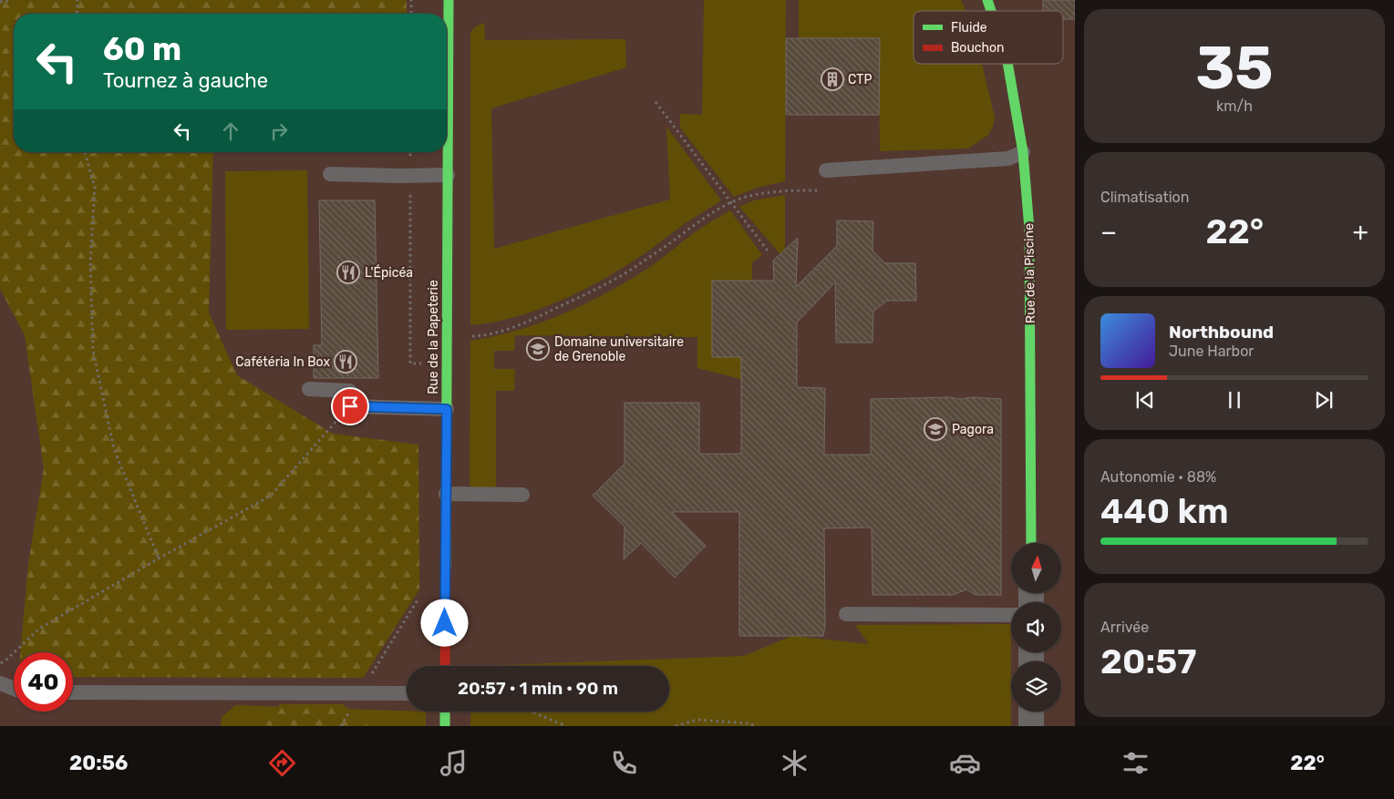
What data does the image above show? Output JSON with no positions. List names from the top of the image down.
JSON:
{
  "streets": {
    "street": ["Rue de la Piscine", "Rue de la Papeterie"]
  },
  "places": {
    "building": ["CTP"],
    "restaurant": ["L'Épicéa", "Cafétéria In Box"],
    "school or university": ["Domaine universitaire de Grenoble", "Pagora"]
  },
  "legend": ["Fluide", "Bouchon"],
  "north": "top",
  "page": {
    "tile": [
      ["35", "km/h"],
      "Climatisation",
      ["Autonomie · 88%", "440 km"],
      ["Arrivée", "20:57"]
    ],
    "turn": ["60 m", "Tournez à gauche"],
    "heat": ["−", "22°", "+"],
    "song": ["Northbound", "June Harbor"],
    "limit": "40",
    "trip": "20:57 · 1 min · 90 m",
    "tabs": ["20:56", "22°"]
  }
}
